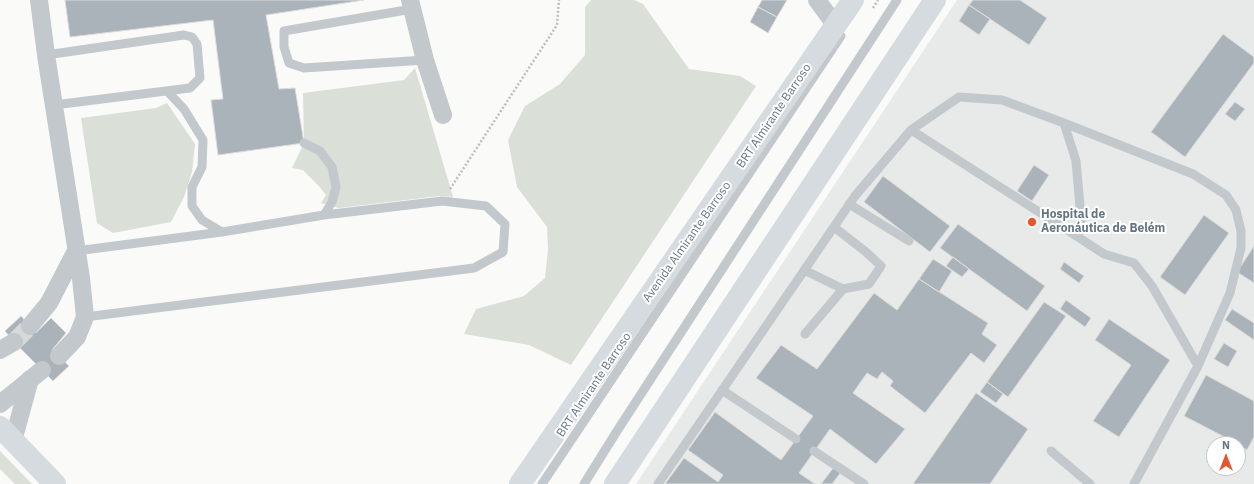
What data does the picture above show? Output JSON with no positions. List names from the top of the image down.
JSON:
{
  "streets": {
    "main road": ["Avenida Almirante Barroso"],
    "lane": ["BRT Almirante Barroso"]
  },
  "crossings": [
    ["BRT Almirante Barroso", "Avenida Almirante Barroso"]
  ],
  "places": ["Hospital de Aeronáutica de Belém"],
  "north": "top"
}
